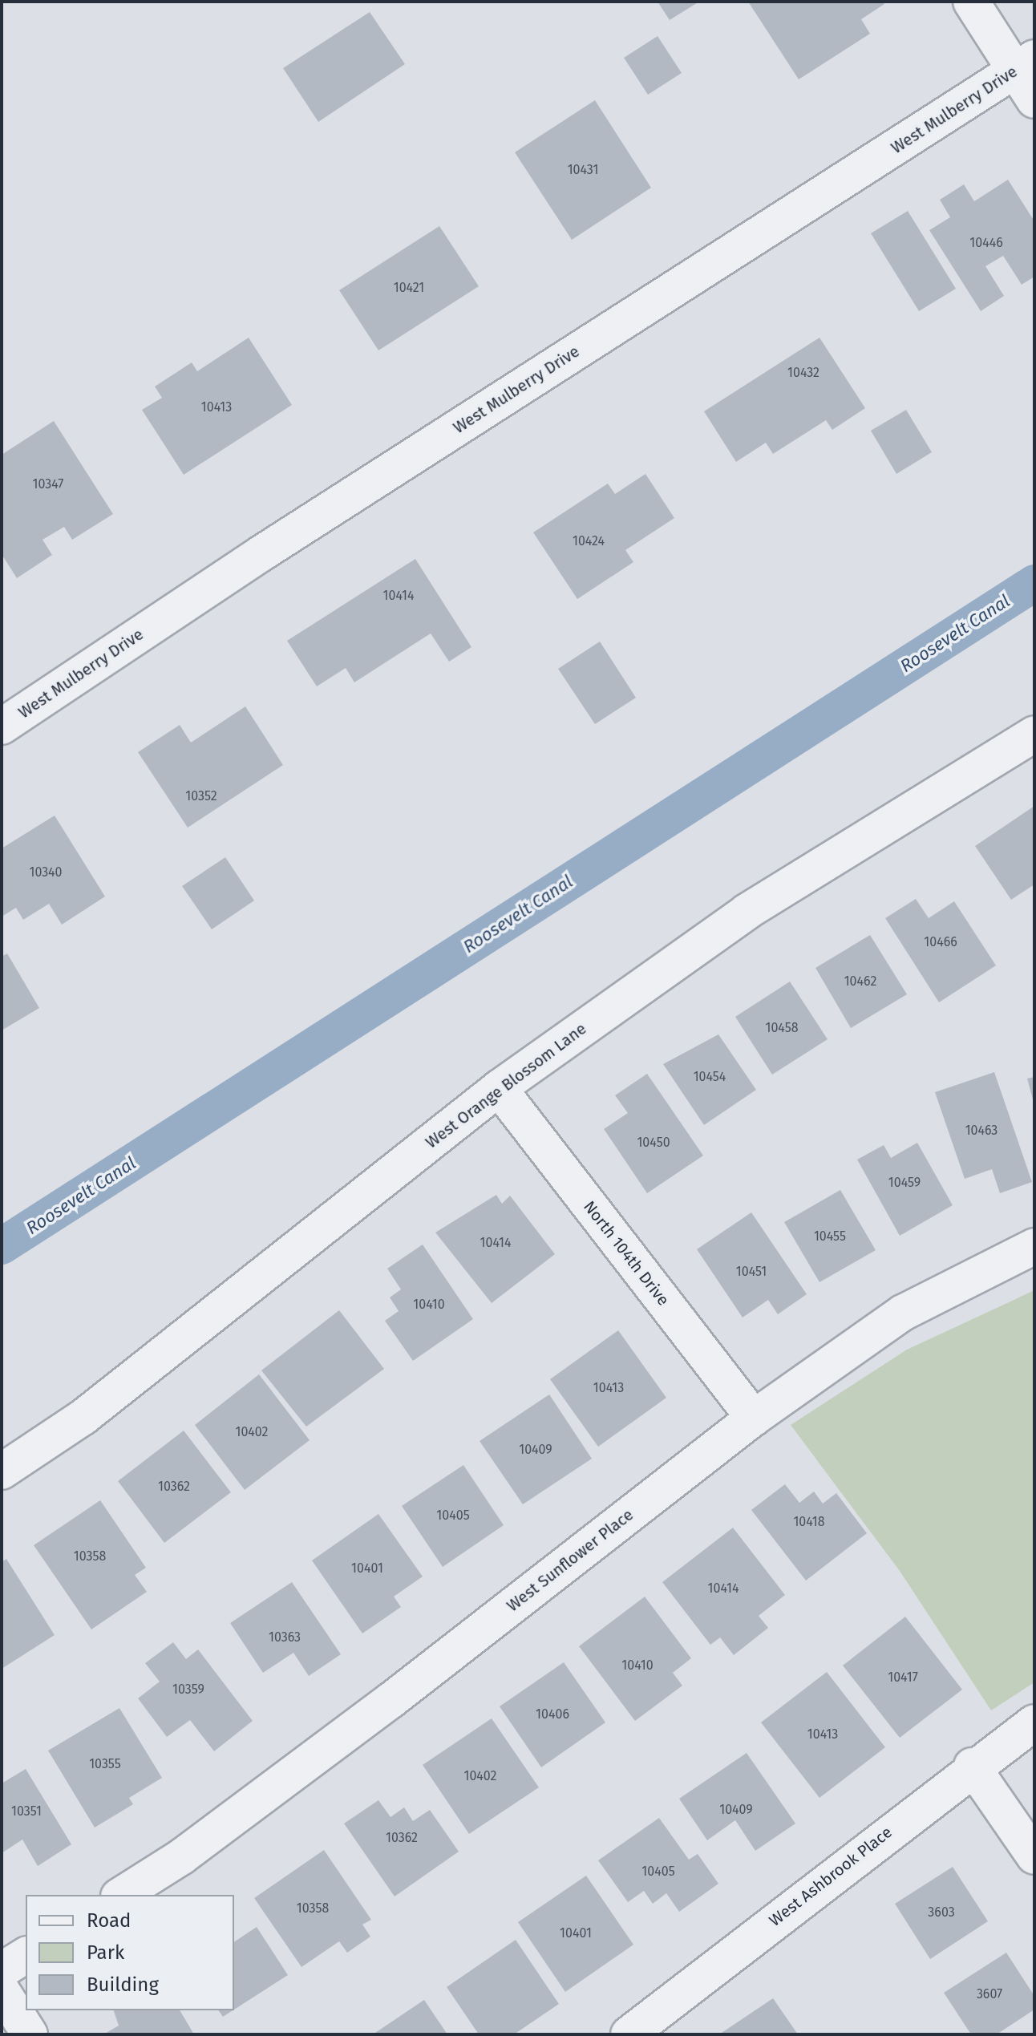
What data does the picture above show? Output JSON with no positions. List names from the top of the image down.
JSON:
{
  "streets": {
    "street": [
      "West Mulberry Drive",
      "West Orange Blossom Lane",
      "North 104th Drive",
      "West Sunflower Place",
      "West Ashbrook Place"
    ]
  },
  "crossings": [
    ["West Orange Blossom Lane", "North 104th Drive"],
    ["North 104th Drive", "West Sunflower Place"]
  ],
  "water": ["Roosevelt Canal"],
  "house_numbers": [
    "10431",
    "10446",
    "10421",
    "10432",
    "10413",
    "10347",
    "10424",
    "10414",
    "10352",
    "10340",
    "10466",
    "10462",
    "10458",
    "10454",
    "10463",
    "10450",
    "10459",
    "10455",
    "10414",
    "10451",
    "10410",
    "10413",
    "10402",
    "10409",
    "10362",
    "10405",
    "10418",
    "10358",
    "10401",
    "10414",
    "10363",
    "10410",
    "10417",
    "10359",
    "10406",
    "10413",
    "10355",
    "10402",
    "10409",
    "10351",
    "10362",
    "10405",
    "10358",
    "3603",
    "10401",
    "3607"
  ],
  "legend": ["Road", "Park", "Building"]
}
